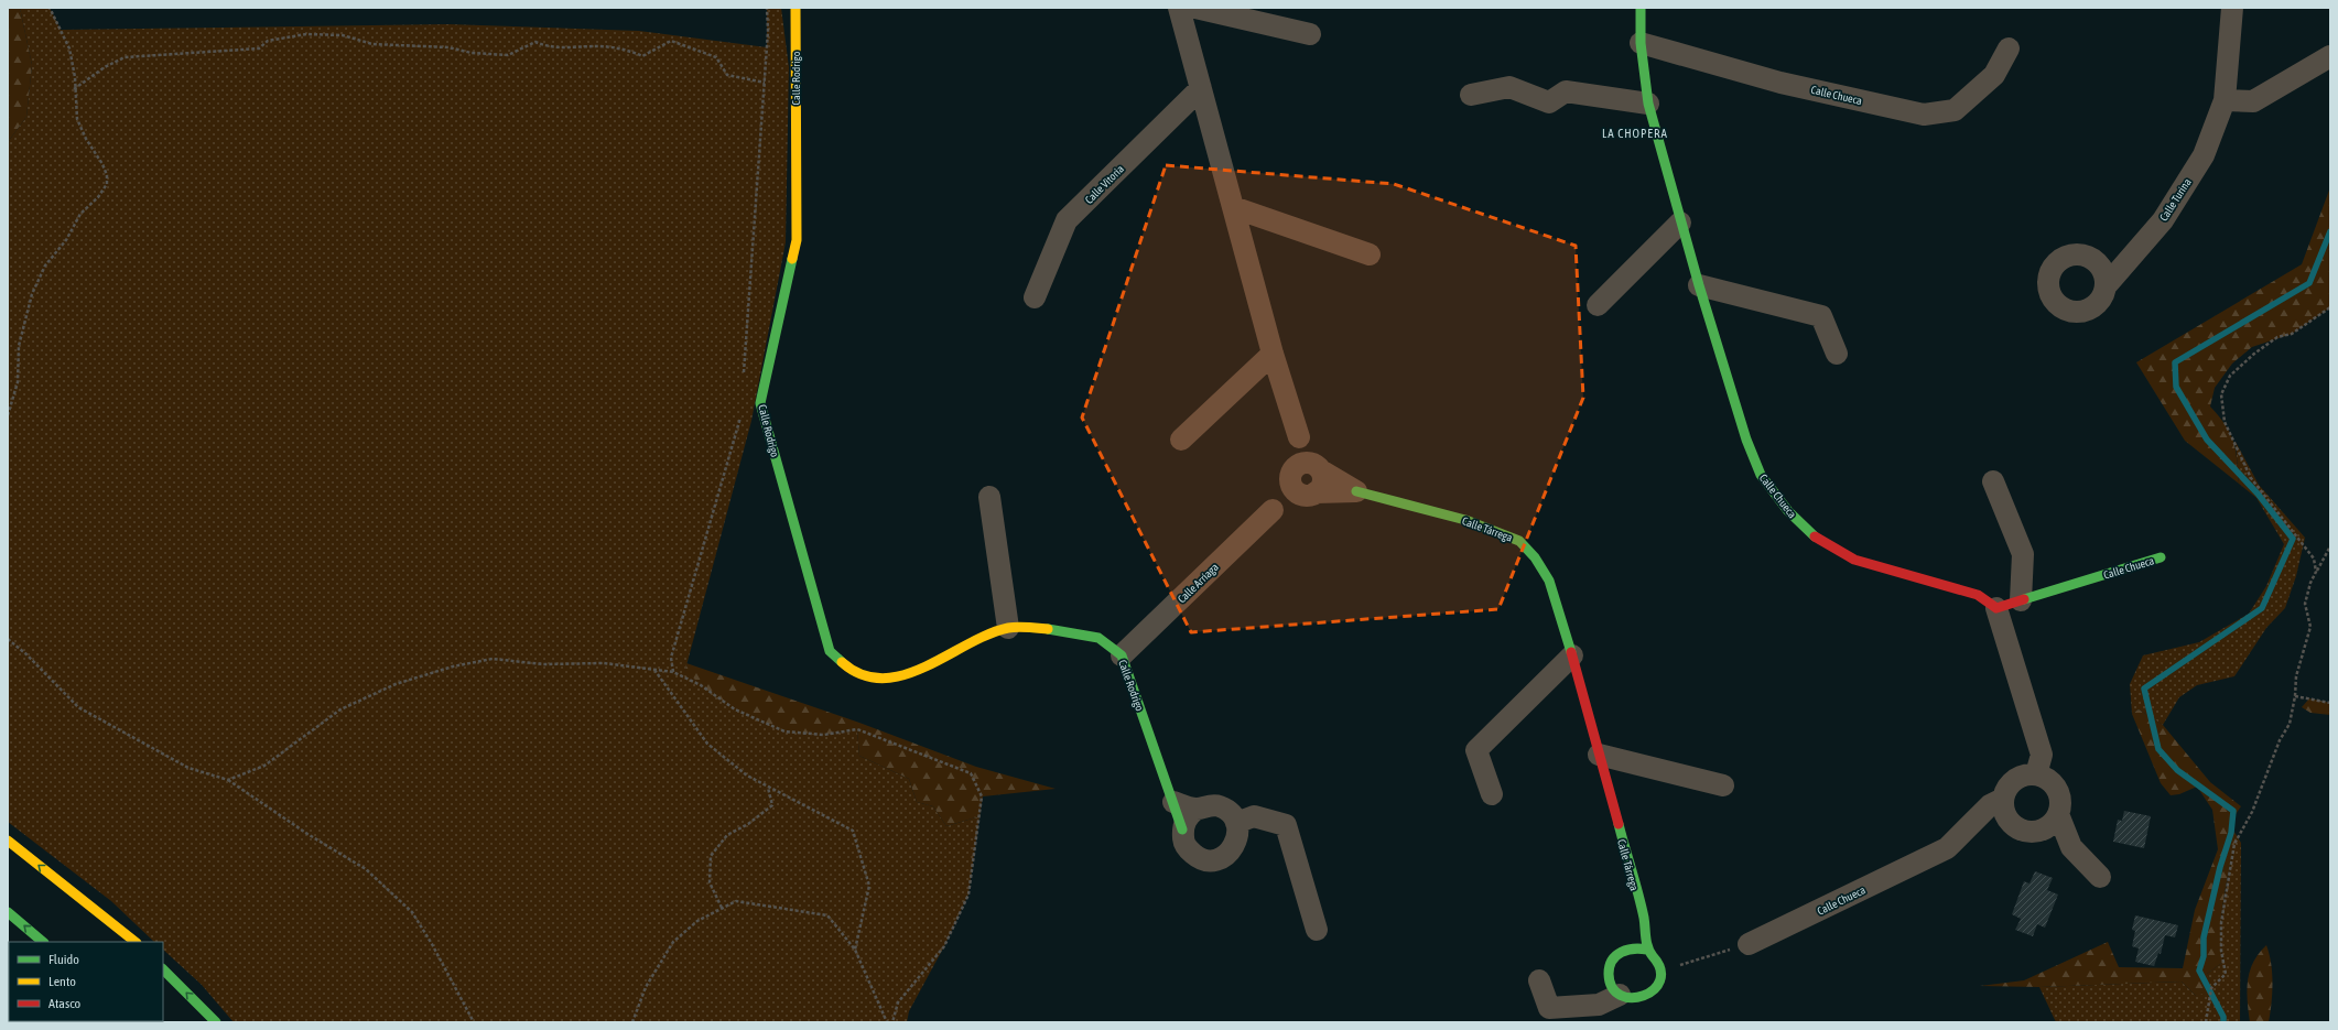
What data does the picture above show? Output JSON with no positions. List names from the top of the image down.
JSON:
{
  "streets": {
    "main road": ["Calle Rodrigo", "Calle Chueca", "Calle Tárrega"],
    "street": ["Calle Vitoria", "Calle Turina", "Calle Arriaga"]
  },
  "crossings": [
    ["Calle Rodrigo", "Calle Arriaga"],
    ["Calle Tárrega", "Calle Arriaga"]
  ],
  "districts": ["LA CHOPERA"],
  "legend": ["Fluido", "Lento", "Atasco"]
}
